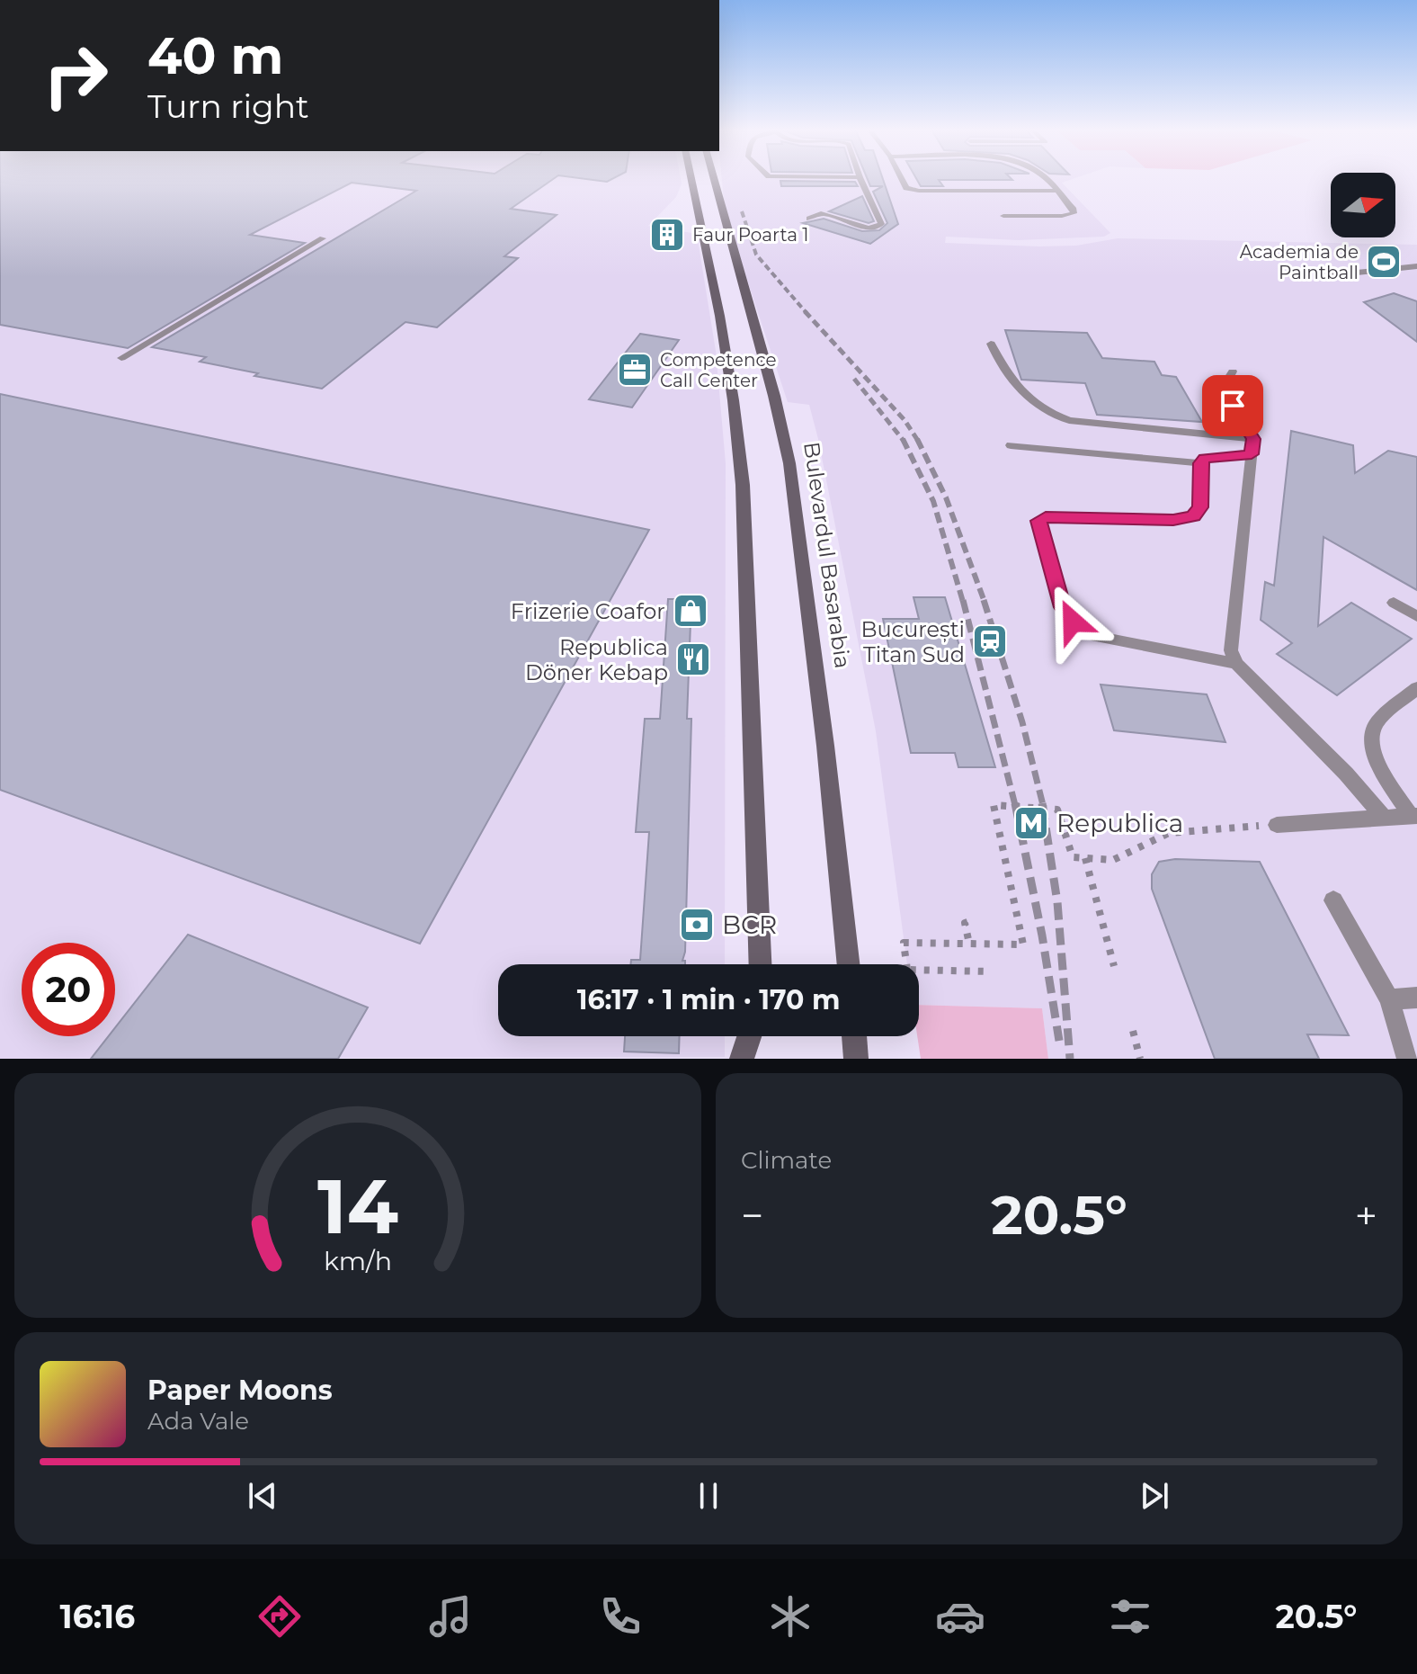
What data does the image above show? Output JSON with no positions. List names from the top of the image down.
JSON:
{
  "streets": {
    "main road": ["Bulevardul Basarabia"]
  },
  "places": {
    "building": ["Faur Poarta 1"],
    "sports": ["Academia de Paintball"],
    "office": ["Competence Call Center"],
    "shop": ["Frizerie Coafor"],
    "station": ["București Titan Sud"],
    "restaurant": ["Republica Döner Kebap"],
    "metro station": ["Republica"],
    "bank": ["BCR"]
  },
  "north": "right",
  "page": {
    "turn": ["40 m", "Turn right"],
    "limit": "20",
    "trip": "16:17 · 1 min · 170 m",
    "tile": "Climate",
    "heat": ["−", "20.5°", "+"],
    "song": ["Paper Moons", "Ada Vale"],
    "tabs": ["16:16", "20.5°"],
    "gauge": ["14", "km/h"]
  }
}
